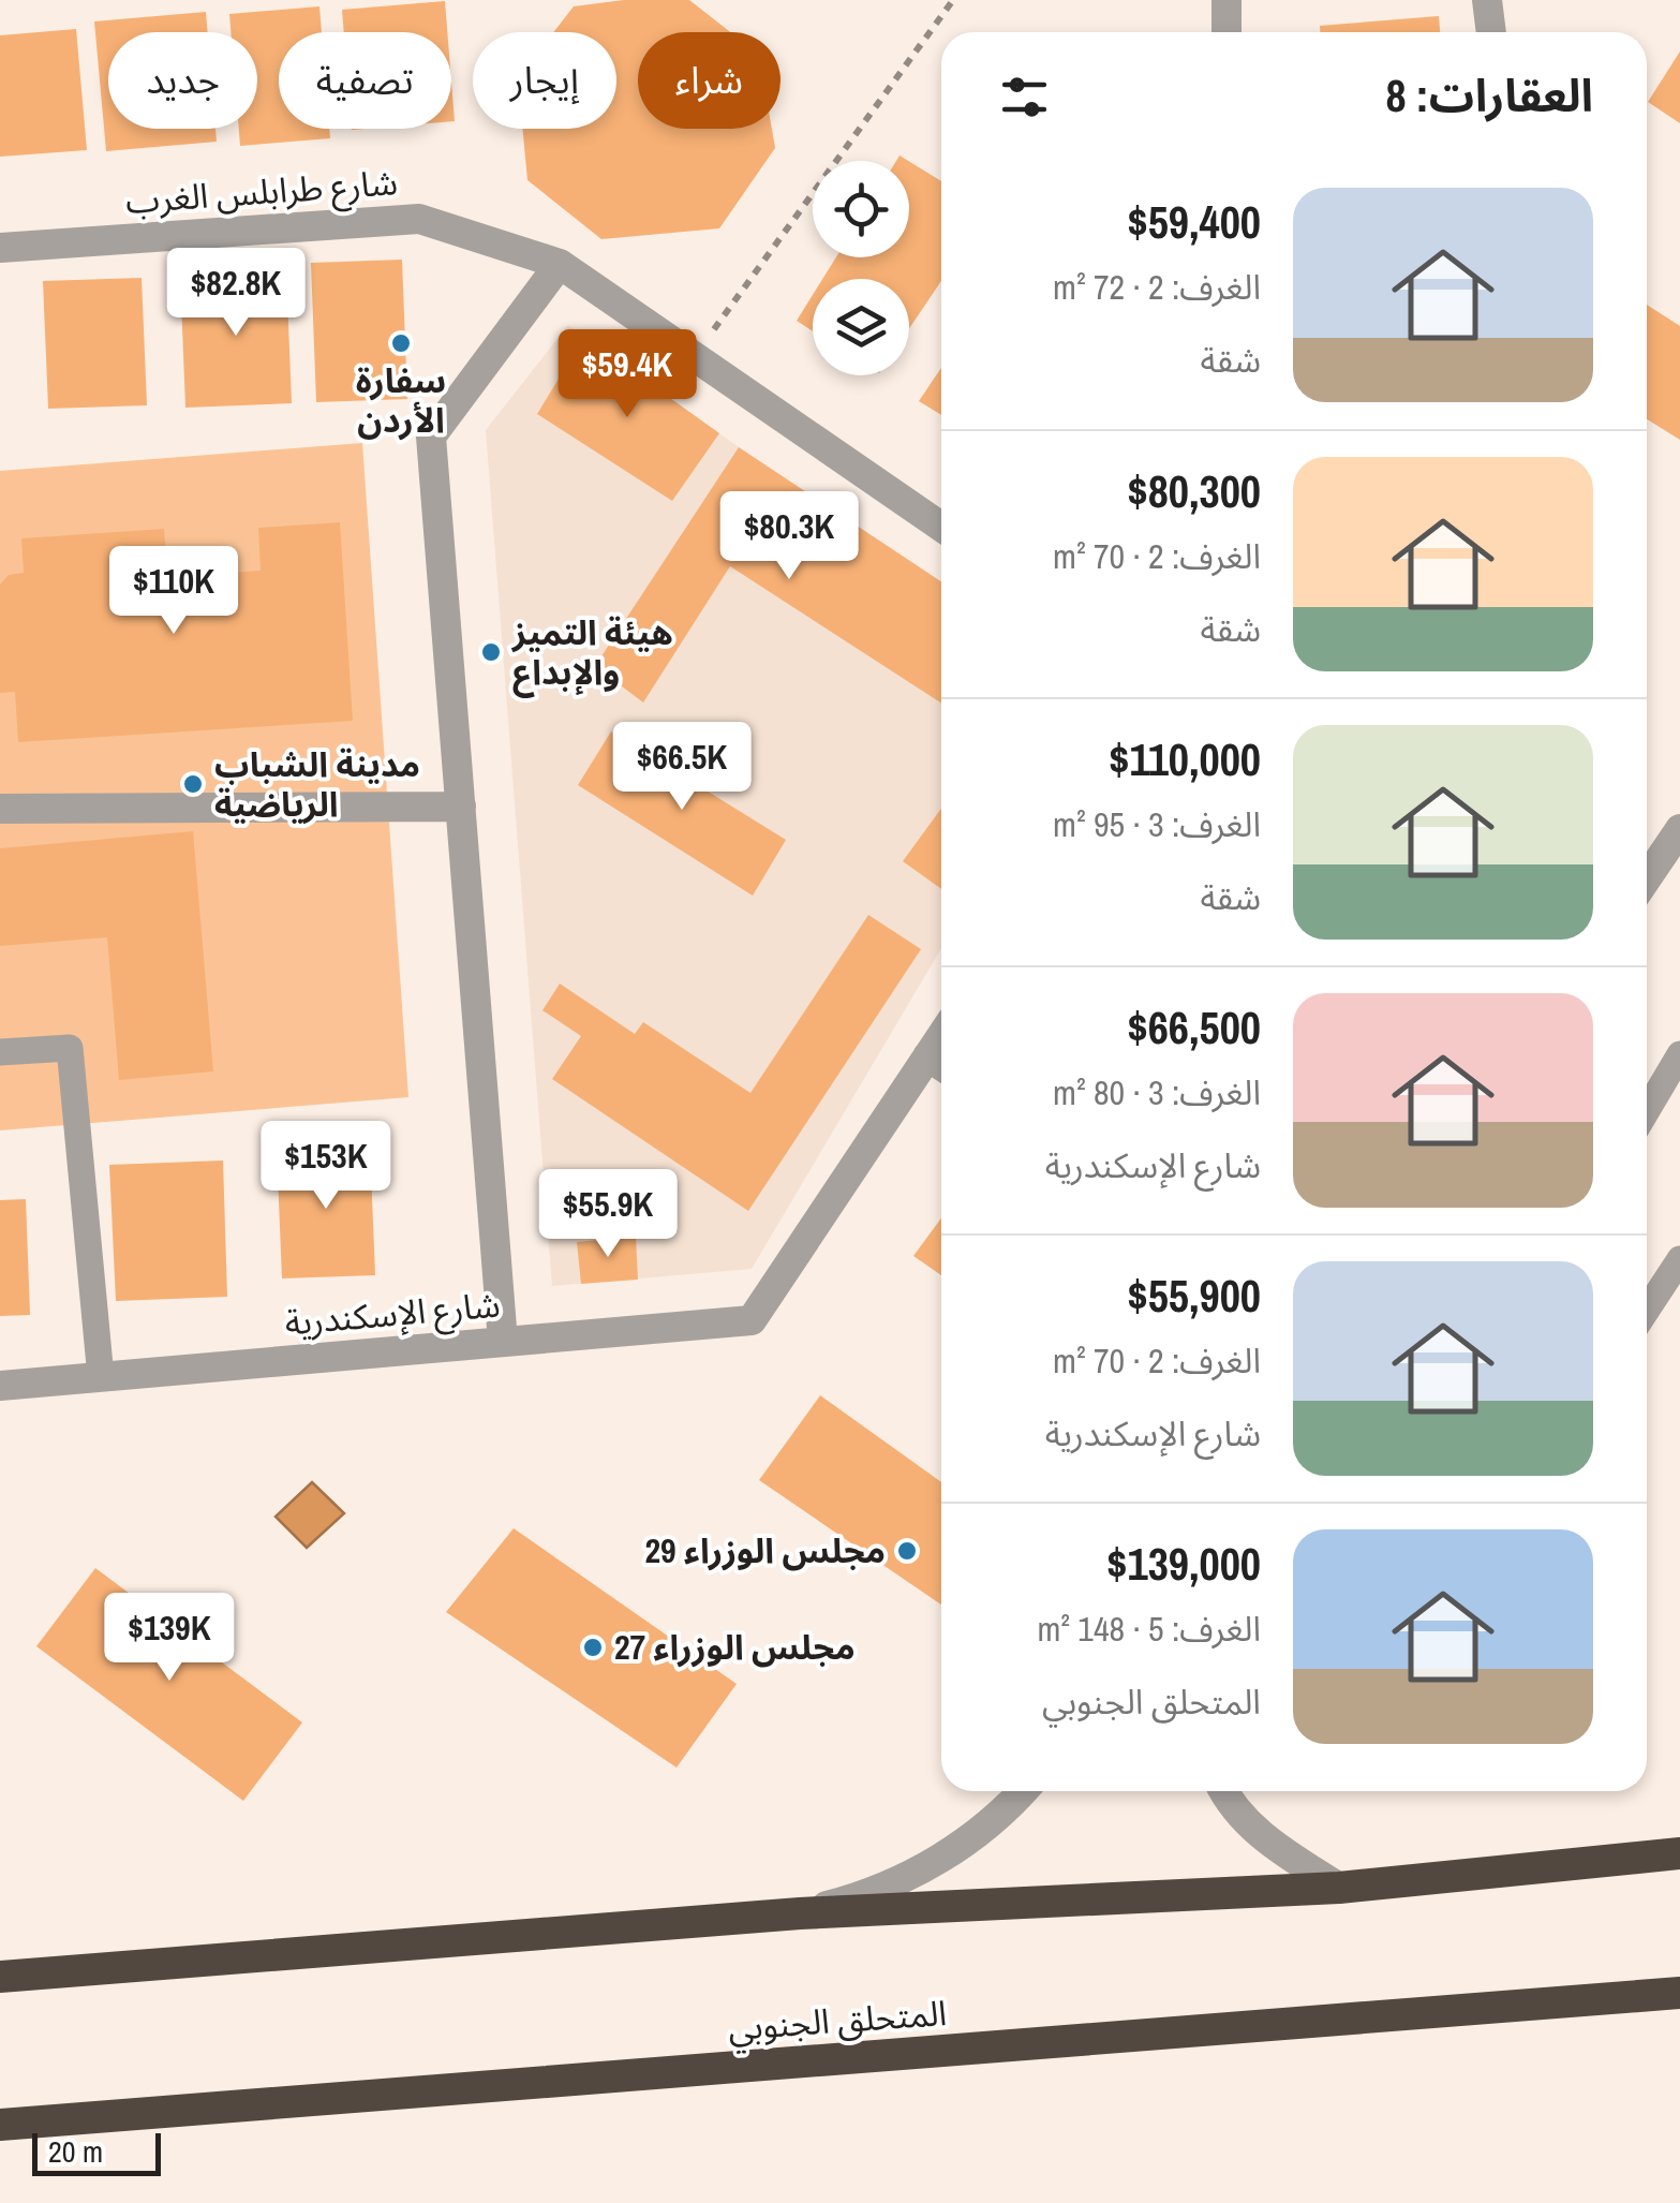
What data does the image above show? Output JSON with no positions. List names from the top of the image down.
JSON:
{
  "streets": {
    "highway": ["المتحلق الجنوبي"],
    "street": ["شارع طرابلس الغرب", "شارع الإسكندرية"]
  },
  "places": [
    "سفارة الأردن",
    "هيئة التميز والإبداع",
    "مدينة الشباب الرياضية",
    "مجلس الوزراء 29",
    "مجلس الوزراء 27"
  ],
  "scale_bar": "20 m",
  "page": {
    "chip": [
      "شراء",
      "إيجار",
      "تصفية",
      "جديد"
    ],
    "heading": "العقارات: 8",
    "list": [
      {
        "name": "$59,400",
        "note": "الغرف: 2 · 72 m² · شقة"
      },
      {
        "name": "$80,300",
        "note": "الغرف: 2 · 70 m² · شقة"
      },
      {
        "name": "$110,000",
        "note": "الغرف: 3 · 95 m² · شقة"
      },
      {
        "name": "$66,500",
        "note": "الغرف: 3 · 80 m² · شارع الإسكندرية"
      },
      {
        "name": "$55,900",
        "note": "الغرف: 2 · 70 m² · شارع الإسكندرية"
      },
      {
        "name": "$139,000",
        "note": "الغرف: 5 · 148 m² · المتحلق الجنوبي"
      }
    ],
    "price": [
      "$82.8K",
      "$59.4K",
      "$80.3K",
      "$110K",
      "$66.5K",
      "$153K",
      "$55.9K",
      "$139K"
    ],
    "scale": "20 m"
  }
}
